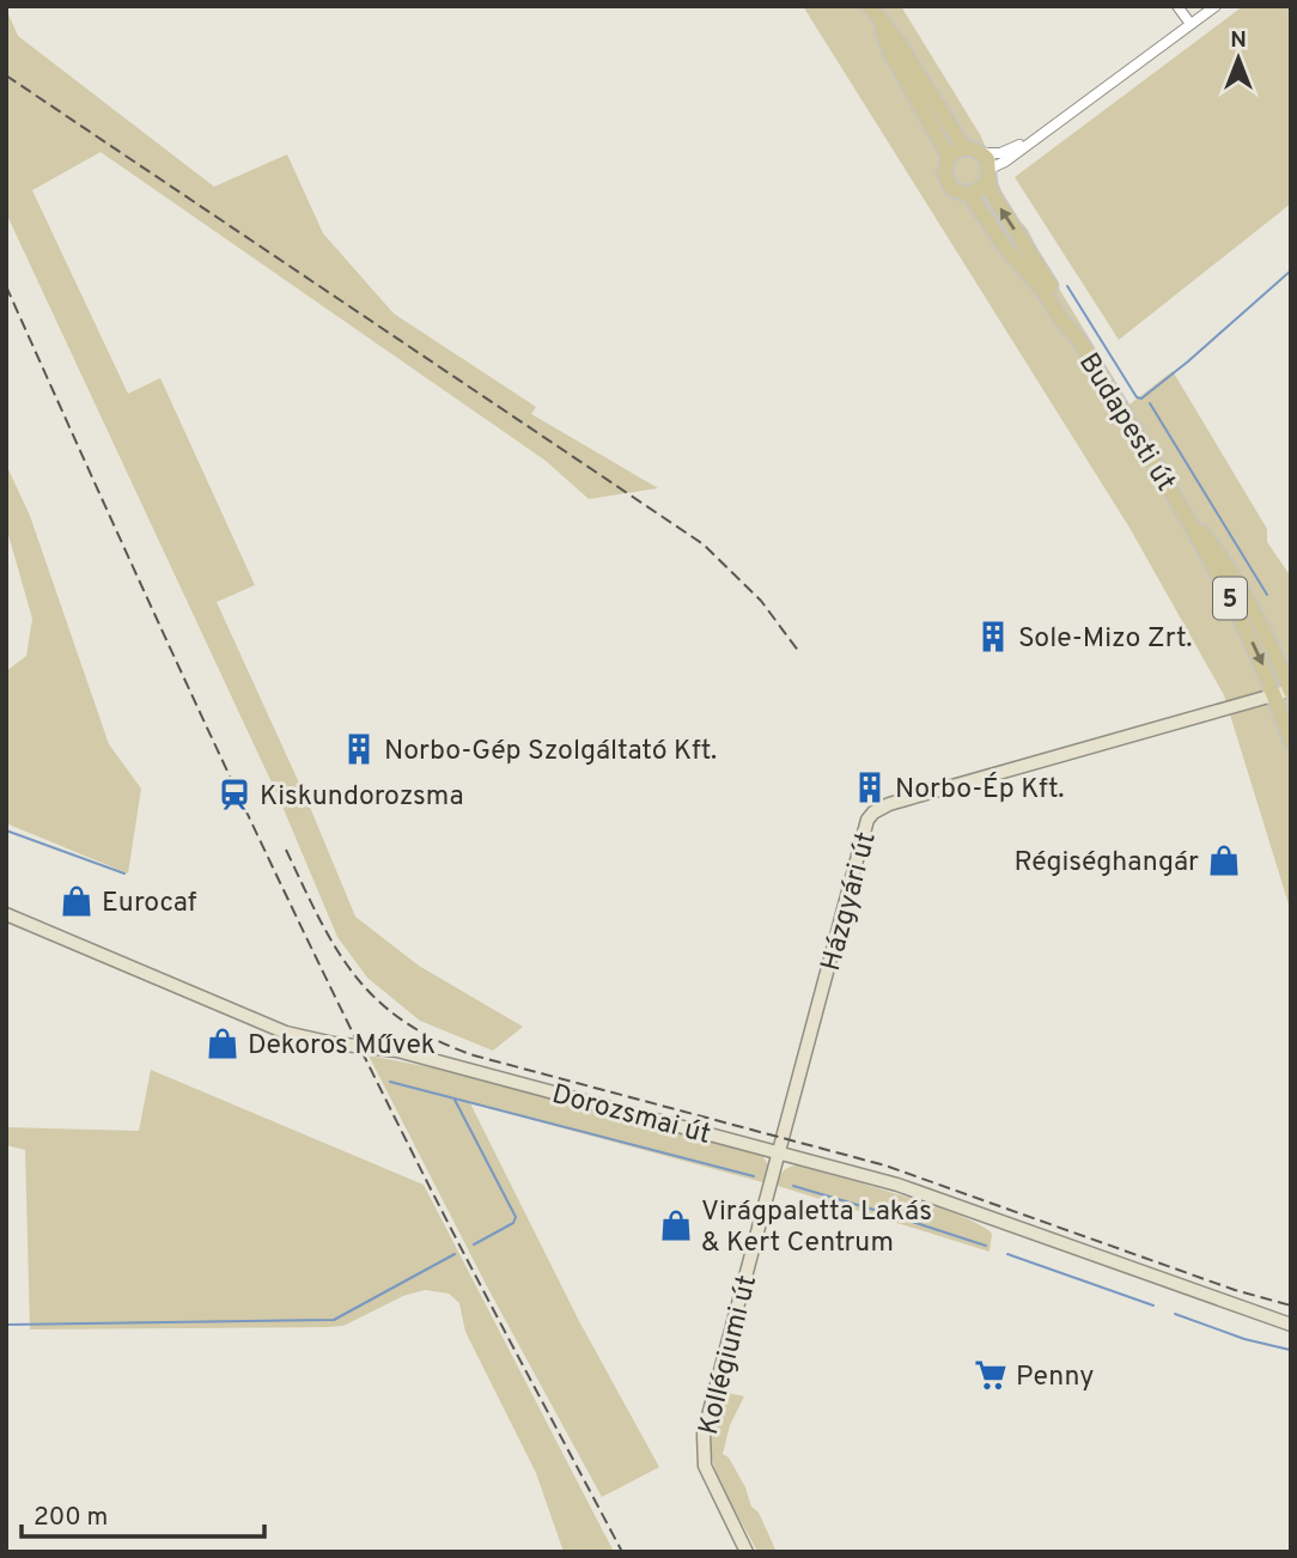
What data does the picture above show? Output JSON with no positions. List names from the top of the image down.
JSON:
{
  "streets": {
    "main road": [
      "Budapesti út",
      "5",
      "Házgyári út",
      "Dorozsmai út",
      "Kollégiumi út"
    ]
  },
  "crossings": [
    ["Budapesti út", "Házgyári út"],
    ["Házgyári út", "Dorozsmai út"],
    ["Házgyári út", "Kollégiumi út"],
    ["Dorozsmai út", "Kollégiumi út"]
  ],
  "places": {
    "building": ["Sole-Mizo Zrt.", "Norbo-Gép Szolgáltató Kft.", "Norbo-Ép Kft."],
    "station": ["Kiskundorozsma"],
    "shop": [
      "Régiséghangár",
      "Eurocaf",
      "Dekoros Művek",
      "Virágpaletta Lakás & Kert Centrum"
    ],
    "supermarket": ["Penny"]
  },
  "scale_bar": "200 m",
  "north": "top"
}
